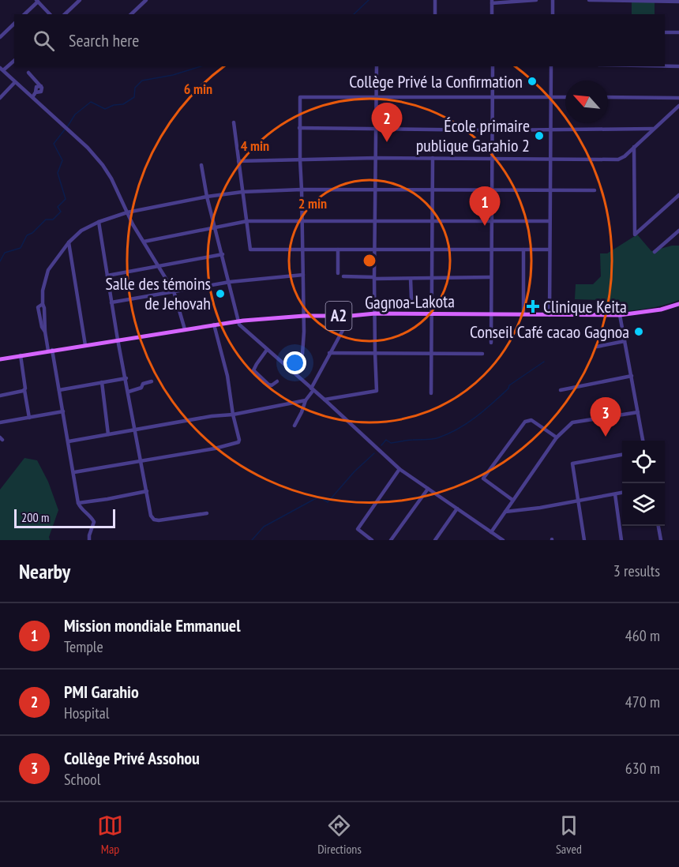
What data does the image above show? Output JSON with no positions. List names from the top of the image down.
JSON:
{
  "streets": {
    "main road": ["Gagnoa-Lakota", "A2"]
  },
  "places": {
    "other": [
      "Collège Privé la Confirmation",
      "École primaire publique Garahio 2",
      "Salle des témoins de Jehovah",
      "Conseil Café cacao Gagnoa"
    ],
    "health": ["Clinique Keita"]
  },
  "scale_bar": "200 m",
  "north": "top left",
  "page": {
    "search": "Search here",
    "pins": ["2", "1", "3"],
    "scale": "200 m",
    "heading": ["Nearby", "3 results"],
    "list": [
      {
        "mark": "1",
        "name": "Mission mondiale Emmanuel",
        "note": "Temple",
        "value": "460 m"
      },
      {
        "mark": "2",
        "name": "PMI Garahio",
        "note": "Hospital",
        "value": "470 m"
      },
      {
        "mark": "3",
        "name": "Collège Privé Assohou",
        "note": "School",
        "value": "630 m"
      }
    ],
    "nav": ["Map", "Directions", "Saved"]
  },
  "rings": ["6 min", "4 min", "2 min"]
}
